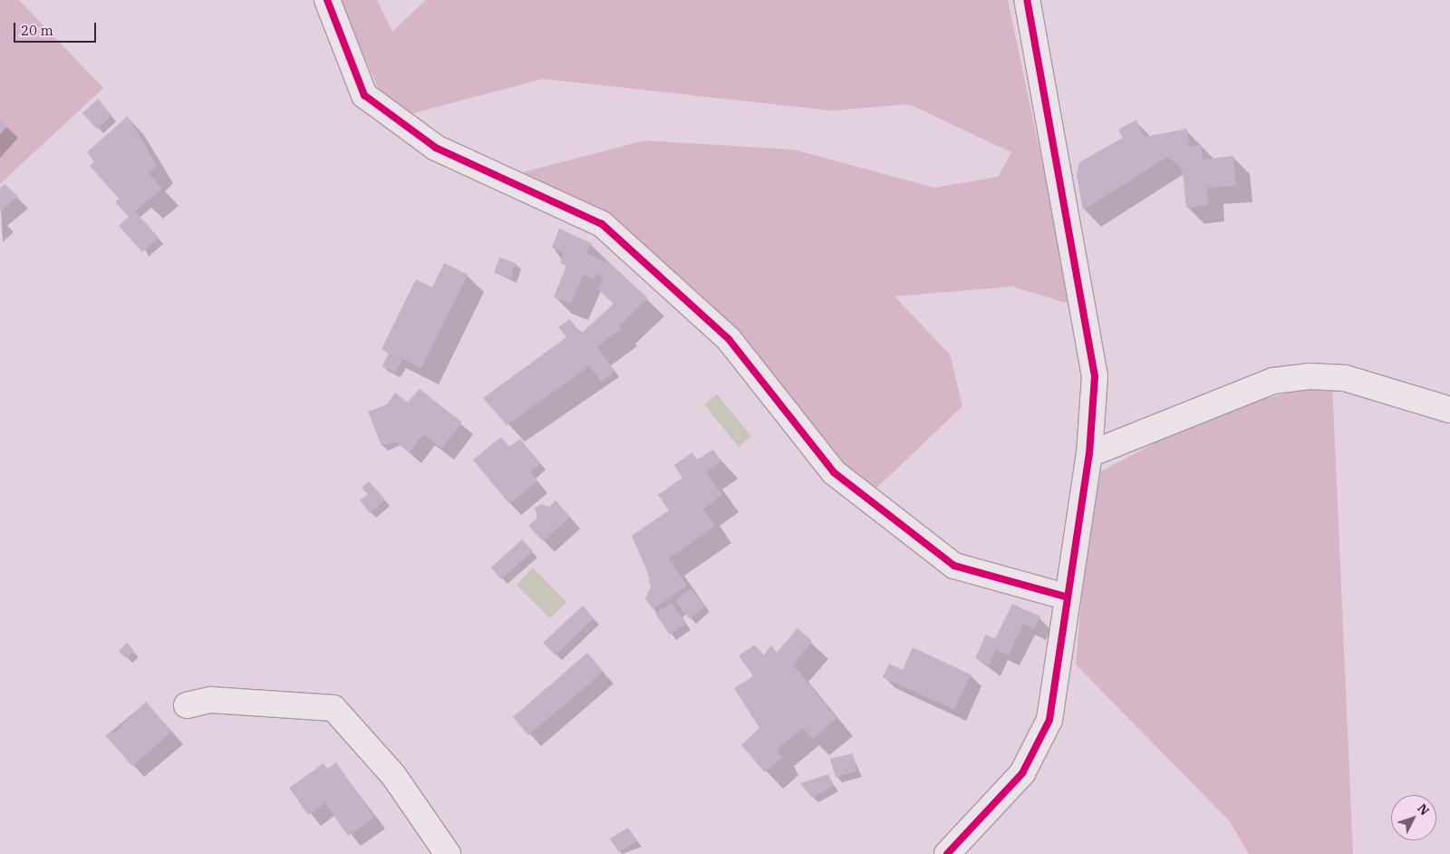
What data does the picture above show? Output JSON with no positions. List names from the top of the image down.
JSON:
{
  "scale_bar": "20 m",
  "north": "top right"
}
